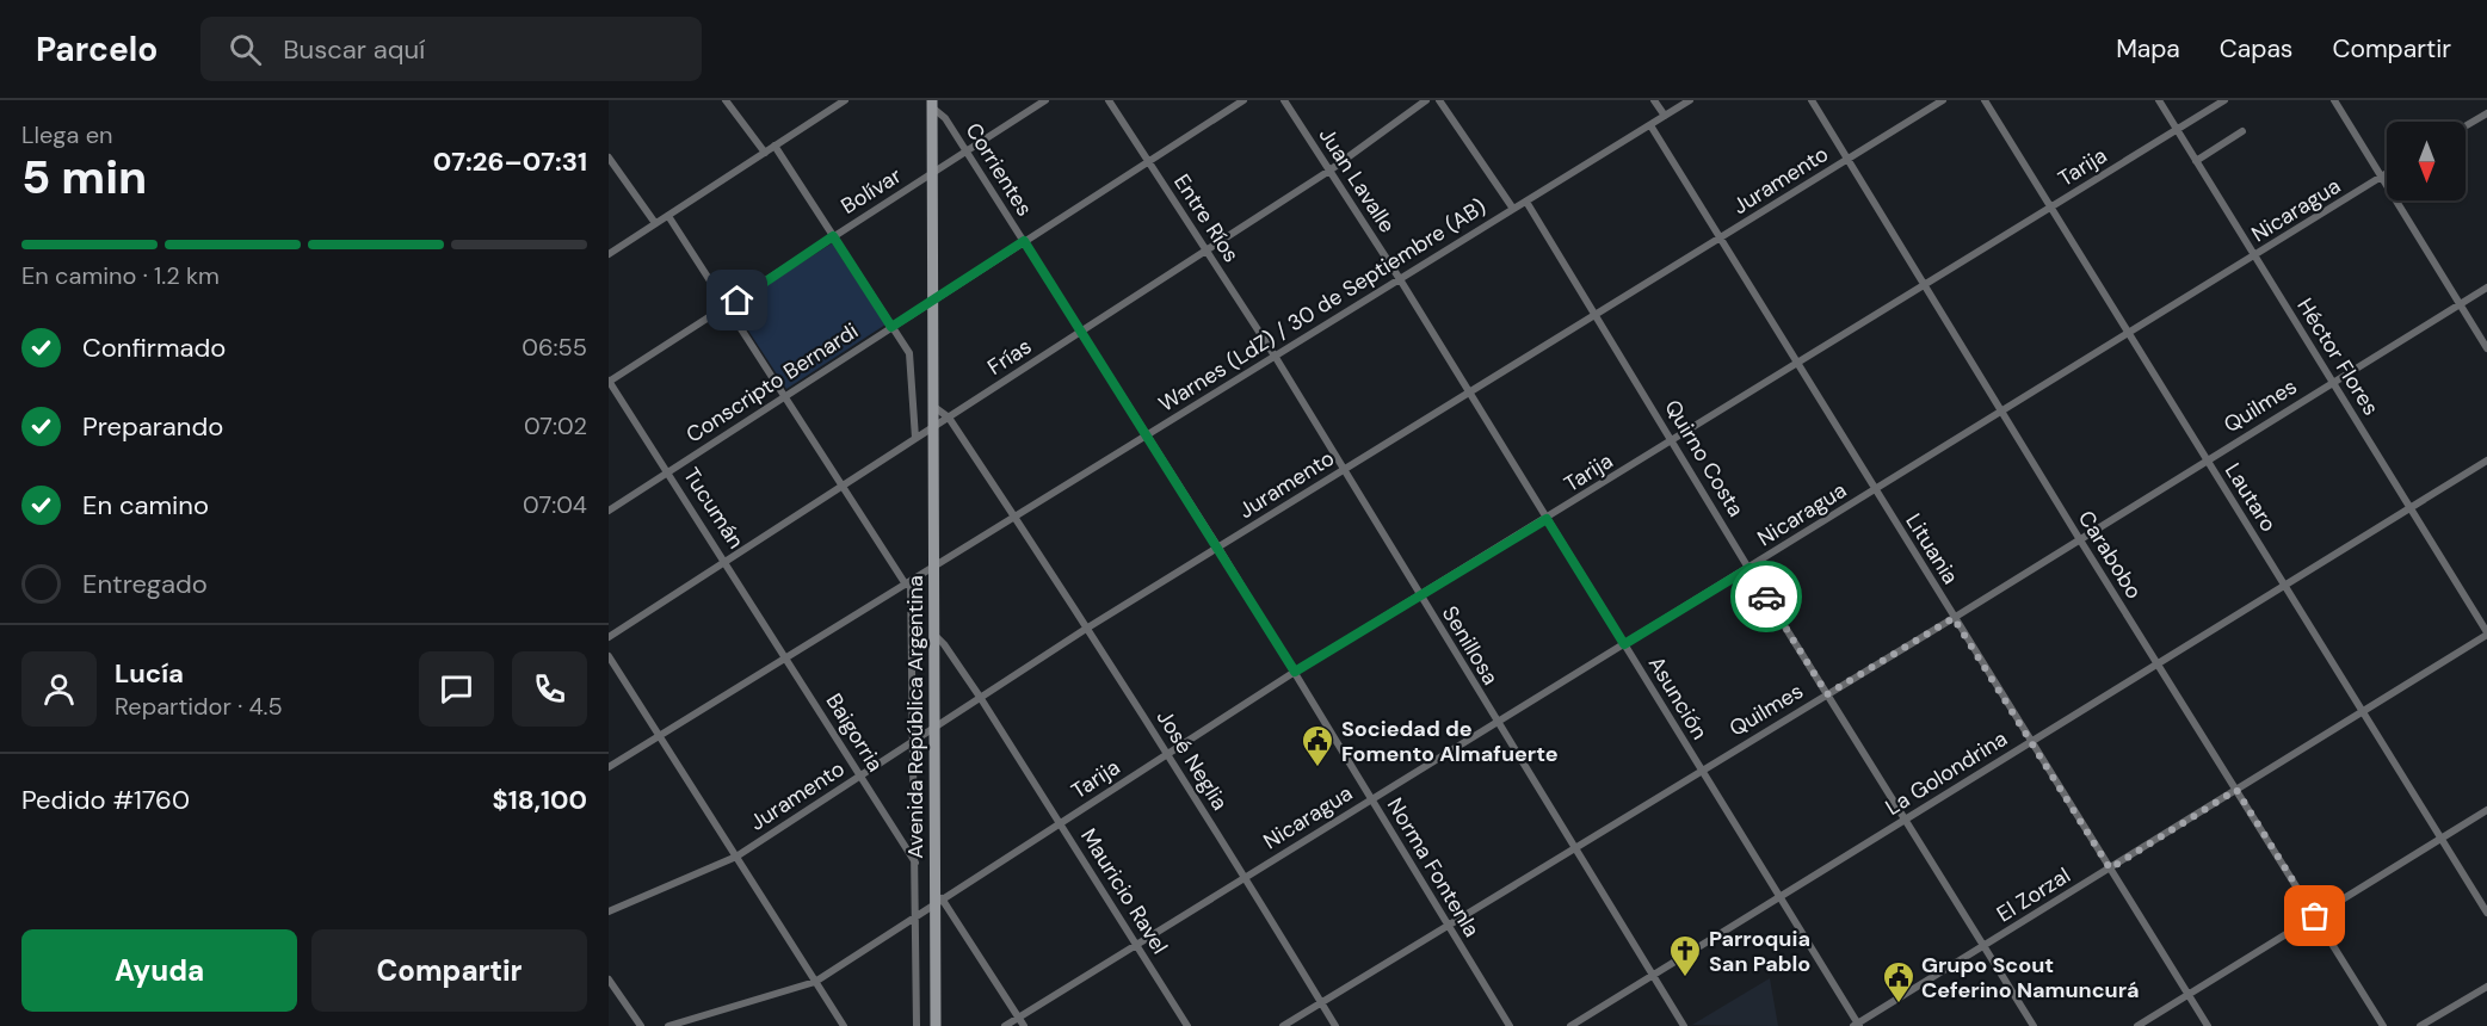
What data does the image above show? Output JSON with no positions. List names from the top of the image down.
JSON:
{
  "streets": {
    "main road": ["Avenida República Argentina"],
    "street": [
      "Tarija",
      "Corrientes",
      "Juan Lavalle",
      "Juramento",
      "Bolívar",
      "Nicaragua",
      "Entre Ríos",
      "Warnes (LdZ) / 30 de Septiembre (AB)",
      "Frías",
      "Héctor Flores",
      "Conscripto Bernardi",
      "Quilmes",
      "Quirno Costa",
      "Lautaro",
      "Tucumán",
      "Lituania",
      "Carabobo",
      "Senillosa",
      "Asunción",
      "Baigorria",
      "José Neglia",
      "La Golondrina",
      "Norma Fontenla",
      "Mauricio Ravel",
      "El Zorzal"
    ]
  },
  "crossings": [
    ["Tarija", "Héctor Flores"],
    ["Tarija", "Quirno Costa"],
    ["Tarija", "Lautaro"],
    ["Tarija", "Lituania"],
    ["Tarija", "Carabobo"],
    ["Tarija", "Senillosa"],
    ["Tarija", "Asunción"],
    ["Tarija", "Avenida República Argentina"],
    ["Tarija", "José Neglia"],
    ["Tarija", "Norma Fontenla"],
    ["Tarija", "Mauricio Ravel"],
    ["Corrientes", "Bolívar"],
    ["Corrientes", "Warnes (LdZ) / 30 de Septiembre (AB)"],
    ["Corrientes", "Frías"],
    ["Corrientes", "Conscripto Bernardi"],
    ["Corrientes", "Avenida República Argentina"],
    ["Corrientes", "Norma Fontenla"],
    ["Juan Lavalle", "Warnes (LdZ) / 30 de Septiembre (AB)"],
    ["Juan Lavalle", "Frías"],
    ["Juan Lavalle", "Asunción"],
    ["Juramento", "Quirno Costa"],
    ["Juramento", "Lituania"],
    ["Juramento", "Carabobo"],
    ["Juramento", "Senillosa"],
    ["Juramento", "Asunción"],
    ["Juramento", "Avenida República Argentina"],
    ["Juramento", "Baigorria"],
    ["Juramento", "José Neglia"],
    ["Juramento", "Norma Fontenla"],
    ["Juramento", "Mauricio Ravel"],
    ["Bolívar", "Tucumán"],
    ["Bolívar", "Avenida República Argentina"],
    ["Nicaragua", "Héctor Flores"],
    ["Nicaragua", "Quirno Costa"],
    ["Nicaragua", "Lautaro"],
    ["Nicaragua", "Lituania"],
    ["Nicaragua", "Carabobo"],
    ["Nicaragua", "Senillosa"],
    ["Nicaragua", "Asunción"],
    ["Nicaragua", "José Neglia"],
    ["Nicaragua", "Norma Fontenla"],
    ["Nicaragua", "Mauricio Ravel"],
    ["Entre Ríos", "Warnes (LdZ) / 30 de Septiembre (AB)"],
    ["Entre Ríos", "Frías"],
    ["Entre Ríos", "Conscripto Bernardi"],
    ["Entre Ríos", "Senillosa"],
    ["Warnes (LdZ) / 30 de Septiembre (AB)", "Quirno Costa"],
    ["Warnes (LdZ) / 30 de Septiembre (AB)", "Tucumán"],
    ["Warnes (LdZ) / 30 de Septiembre (AB)", "Lituania"],
    ["Warnes (LdZ) / 30 de Septiembre (AB)", "Senillosa"],
    ["Warnes (LdZ) / 30 de Septiembre (AB)", "Asunción"],
    ["Warnes (LdZ) / 30 de Septiembre (AB)", "Avenida República Argentina"],
    ["Warnes (LdZ) / 30 de Septiembre (AB)", "Baigorria"],
    ["Warnes (LdZ) / 30 de Septiembre (AB)", "José Neglia"],
    ["Warnes (LdZ) / 30 de Septiembre (AB)", "Norma Fontenla"],
    ["Frías", "Tucumán"],
    ["Frías", "Avenida República Argentina"],
    ["Frías", "José Neglia"],
    ["Héctor Flores", "Quilmes"],
    ["Héctor Flores", "La Golondrina"],
    ["Héctor Flores", "El Zorzal"],
    ["Conscripto Bernardi", "Tucumán"],
    ["Conscripto Bernardi", "Avenida República Argentina"],
    ["Quilmes", "Quirno Costa"],
    ["Quilmes", "Lautaro"],
    ["Quilmes", "Lituania"],
    ["Quilmes", "Carabobo"],
    ["Quilmes", "Senillosa"],
    ["Quilmes", "Asunción"],
    ["Quilmes", "José Neglia"],
    ["Quilmes", "Norma Fontenla"],
    ["Quirno Costa", "La Golondrina"],
    ["Quirno Costa", "El Zorzal"],
    ["Lautaro", "La Golondrina"],
    ["Lautaro", "El Zorzal"],
    ["Tucumán", "Baigorria"],
    ["Lituania", "La Golondrina"],
    ["Lituania", "El Zorzal"],
    ["Carabobo", "La Golondrina"],
    ["Carabobo", "El Zorzal"],
    ["Senillosa", "La Golondrina"],
    ["Asunción", "La Golondrina"],
    ["Asunción", "El Zorzal"],
    ["Avenida República Argentina", "Baigorria"],
    ["Avenida República Argentina", "Mauricio Ravel"]
  ],
  "places": {
    "public building": ["Sociedad de Fomento Almafuerte", "Grupo Scout Ceferino Namuncurá"],
    "church": ["Parroquia San Pablo"]
  },
  "north": "bottom",
  "page": {
    "header": "Parcelo",
    "search": "Buscar aquí",
    "nav": ["Mapa", "Capas", "Compartir"],
    "heading": ["5 min", "Llega en", "07:26–07:31"],
    "panel": [
      "Lucía",
      "Repartidor · 4.5",
      "Pedido #1760",
      "$18,100"
    ],
    "bar": "En camino · 1.2 km",
    "list": [
      ["Confirmado", "06:55"],
      ["Preparando", "07:02"],
      ["En camino", "07:04"],
      "Entregado"
    ],
    "buttons": ["Ayuda", "Compartir"]
  }
}
